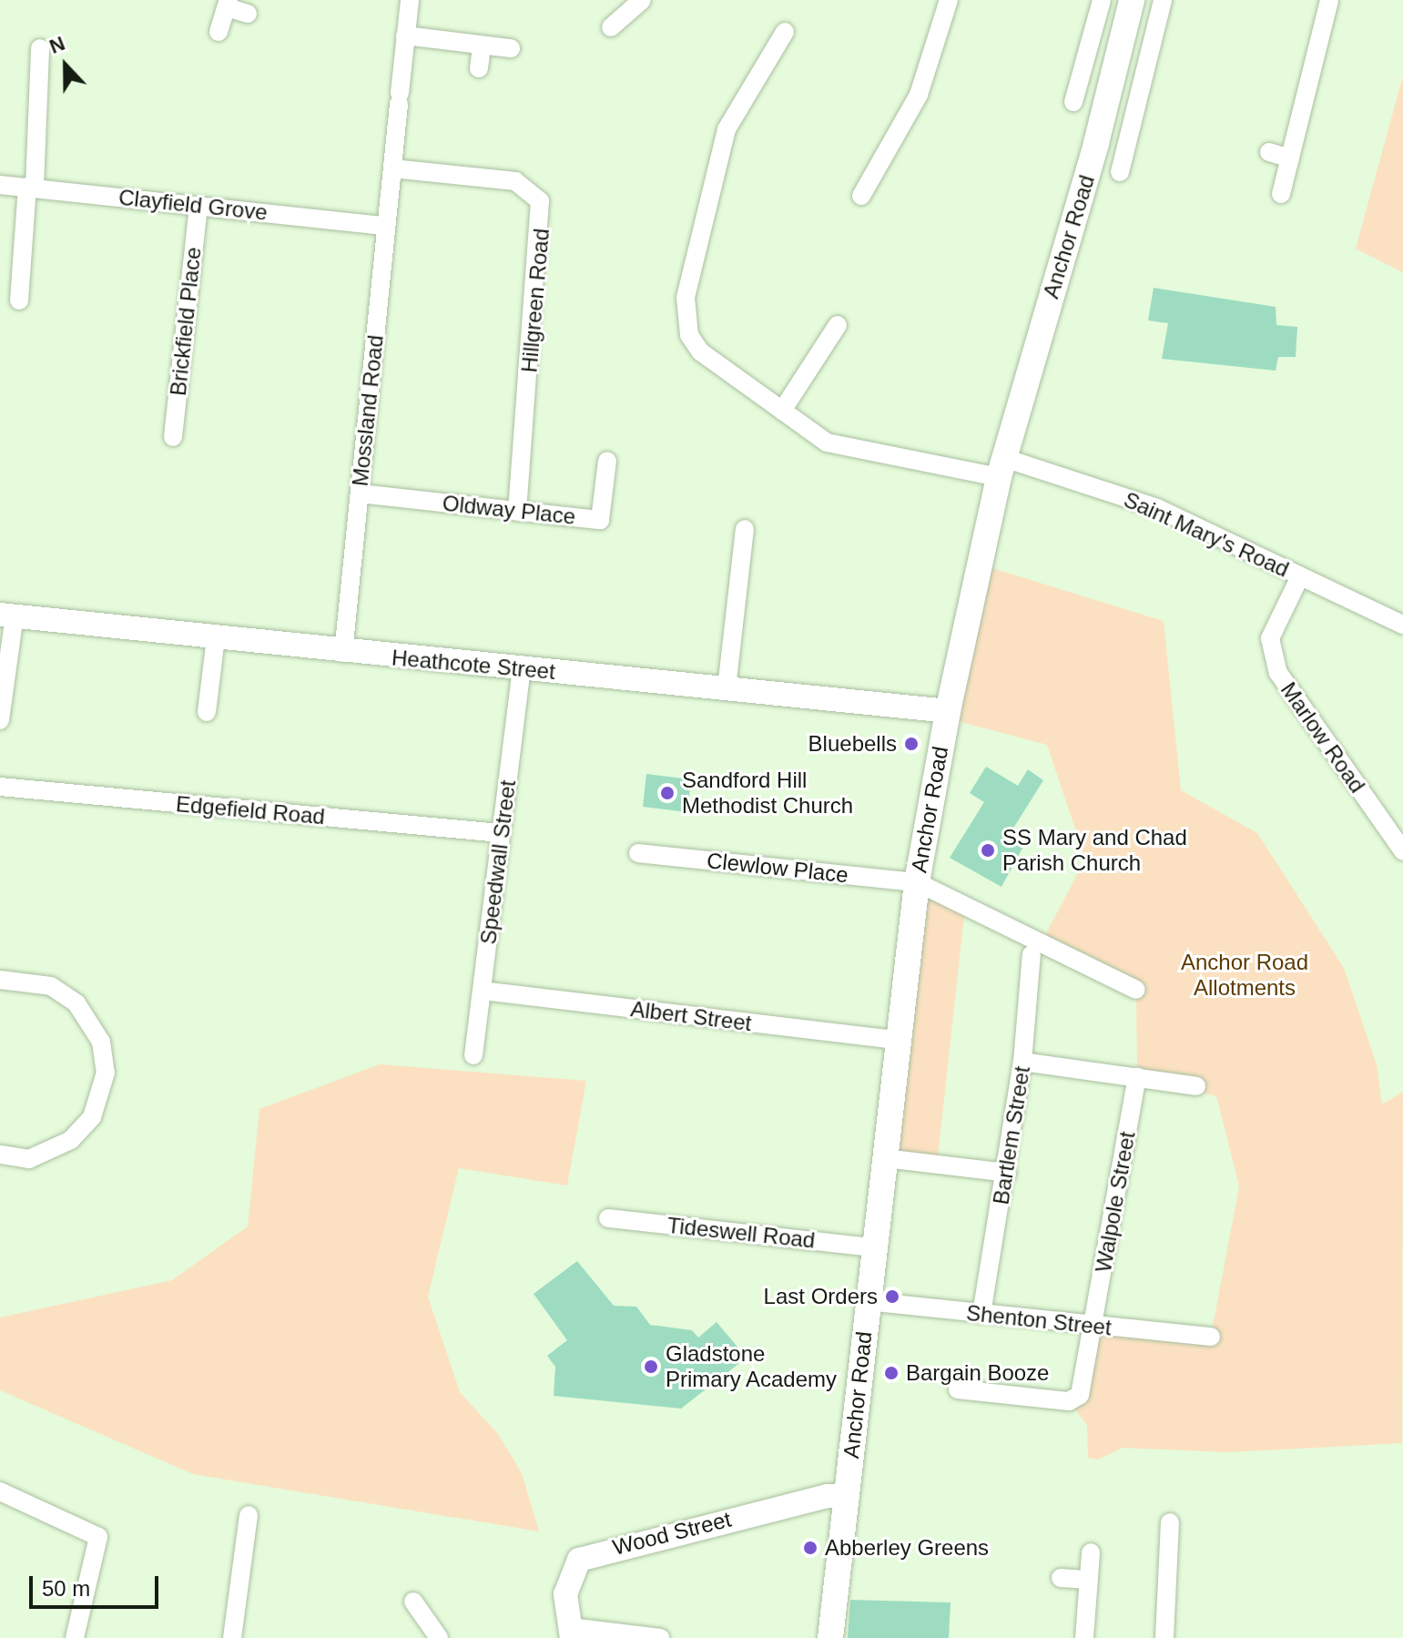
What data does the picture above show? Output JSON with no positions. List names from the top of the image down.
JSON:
{
  "streets": {
    "main road": ["Anchor Road"],
    "street": [
      "Clayfield Grove",
      "Hillgreen Road",
      "Brickfield Place",
      "Mossland Road",
      "Oldway Place",
      "Saint Mary's Road",
      "Heathcote Street",
      "Marlow Road",
      "Edgefield Road",
      "Speedwall Street",
      "Clewlow Place",
      "Albert Street",
      "Bartlem Street",
      "Walpole Street",
      "Tideswell Road",
      "Shenton Street",
      "Wood Street"
    ]
  },
  "crossings": [
    ["Clayfield Grove", "Brickfield Place"],
    ["Clayfield Grove", "Mossland Road"],
    ["Anchor Road", "Saint Mary's Road"],
    ["Anchor Road", "Heathcote Street"],
    ["Anchor Road", "Clewlow Place"],
    ["Anchor Road", "Albert Street"],
    ["Anchor Road", "Tideswell Road"],
    ["Anchor Road", "Shenton Street"],
    ["Anchor Road", "Wood Street"],
    ["Hillgreen Road", "Mossland Road"],
    ["Hillgreen Road", "Oldway Place"],
    ["Mossland Road", "Oldway Place"],
    ["Mossland Road", "Heathcote Street"],
    ["Saint Mary's Road", "Marlow Road"],
    ["Heathcote Street", "Speedwall Street"],
    ["Edgefield Road", "Speedwall Street"],
    ["Speedwall Street", "Albert Street"],
    ["Bartlem Street", "Shenton Street"],
    ["Walpole Street", "Shenton Street"]
  ],
  "parks": ["Anchor Road Allotments"],
  "places": [
    "Bluebells",
    "Sandford Hill Methodist Church",
    "SS Mary and Chad Parish Church",
    "Last Orders",
    "Gladstone Primary Academy",
    "Bargain Booze",
    "Abberley Greens"
  ],
  "scale_bar": "50 m",
  "north": "top"
}
